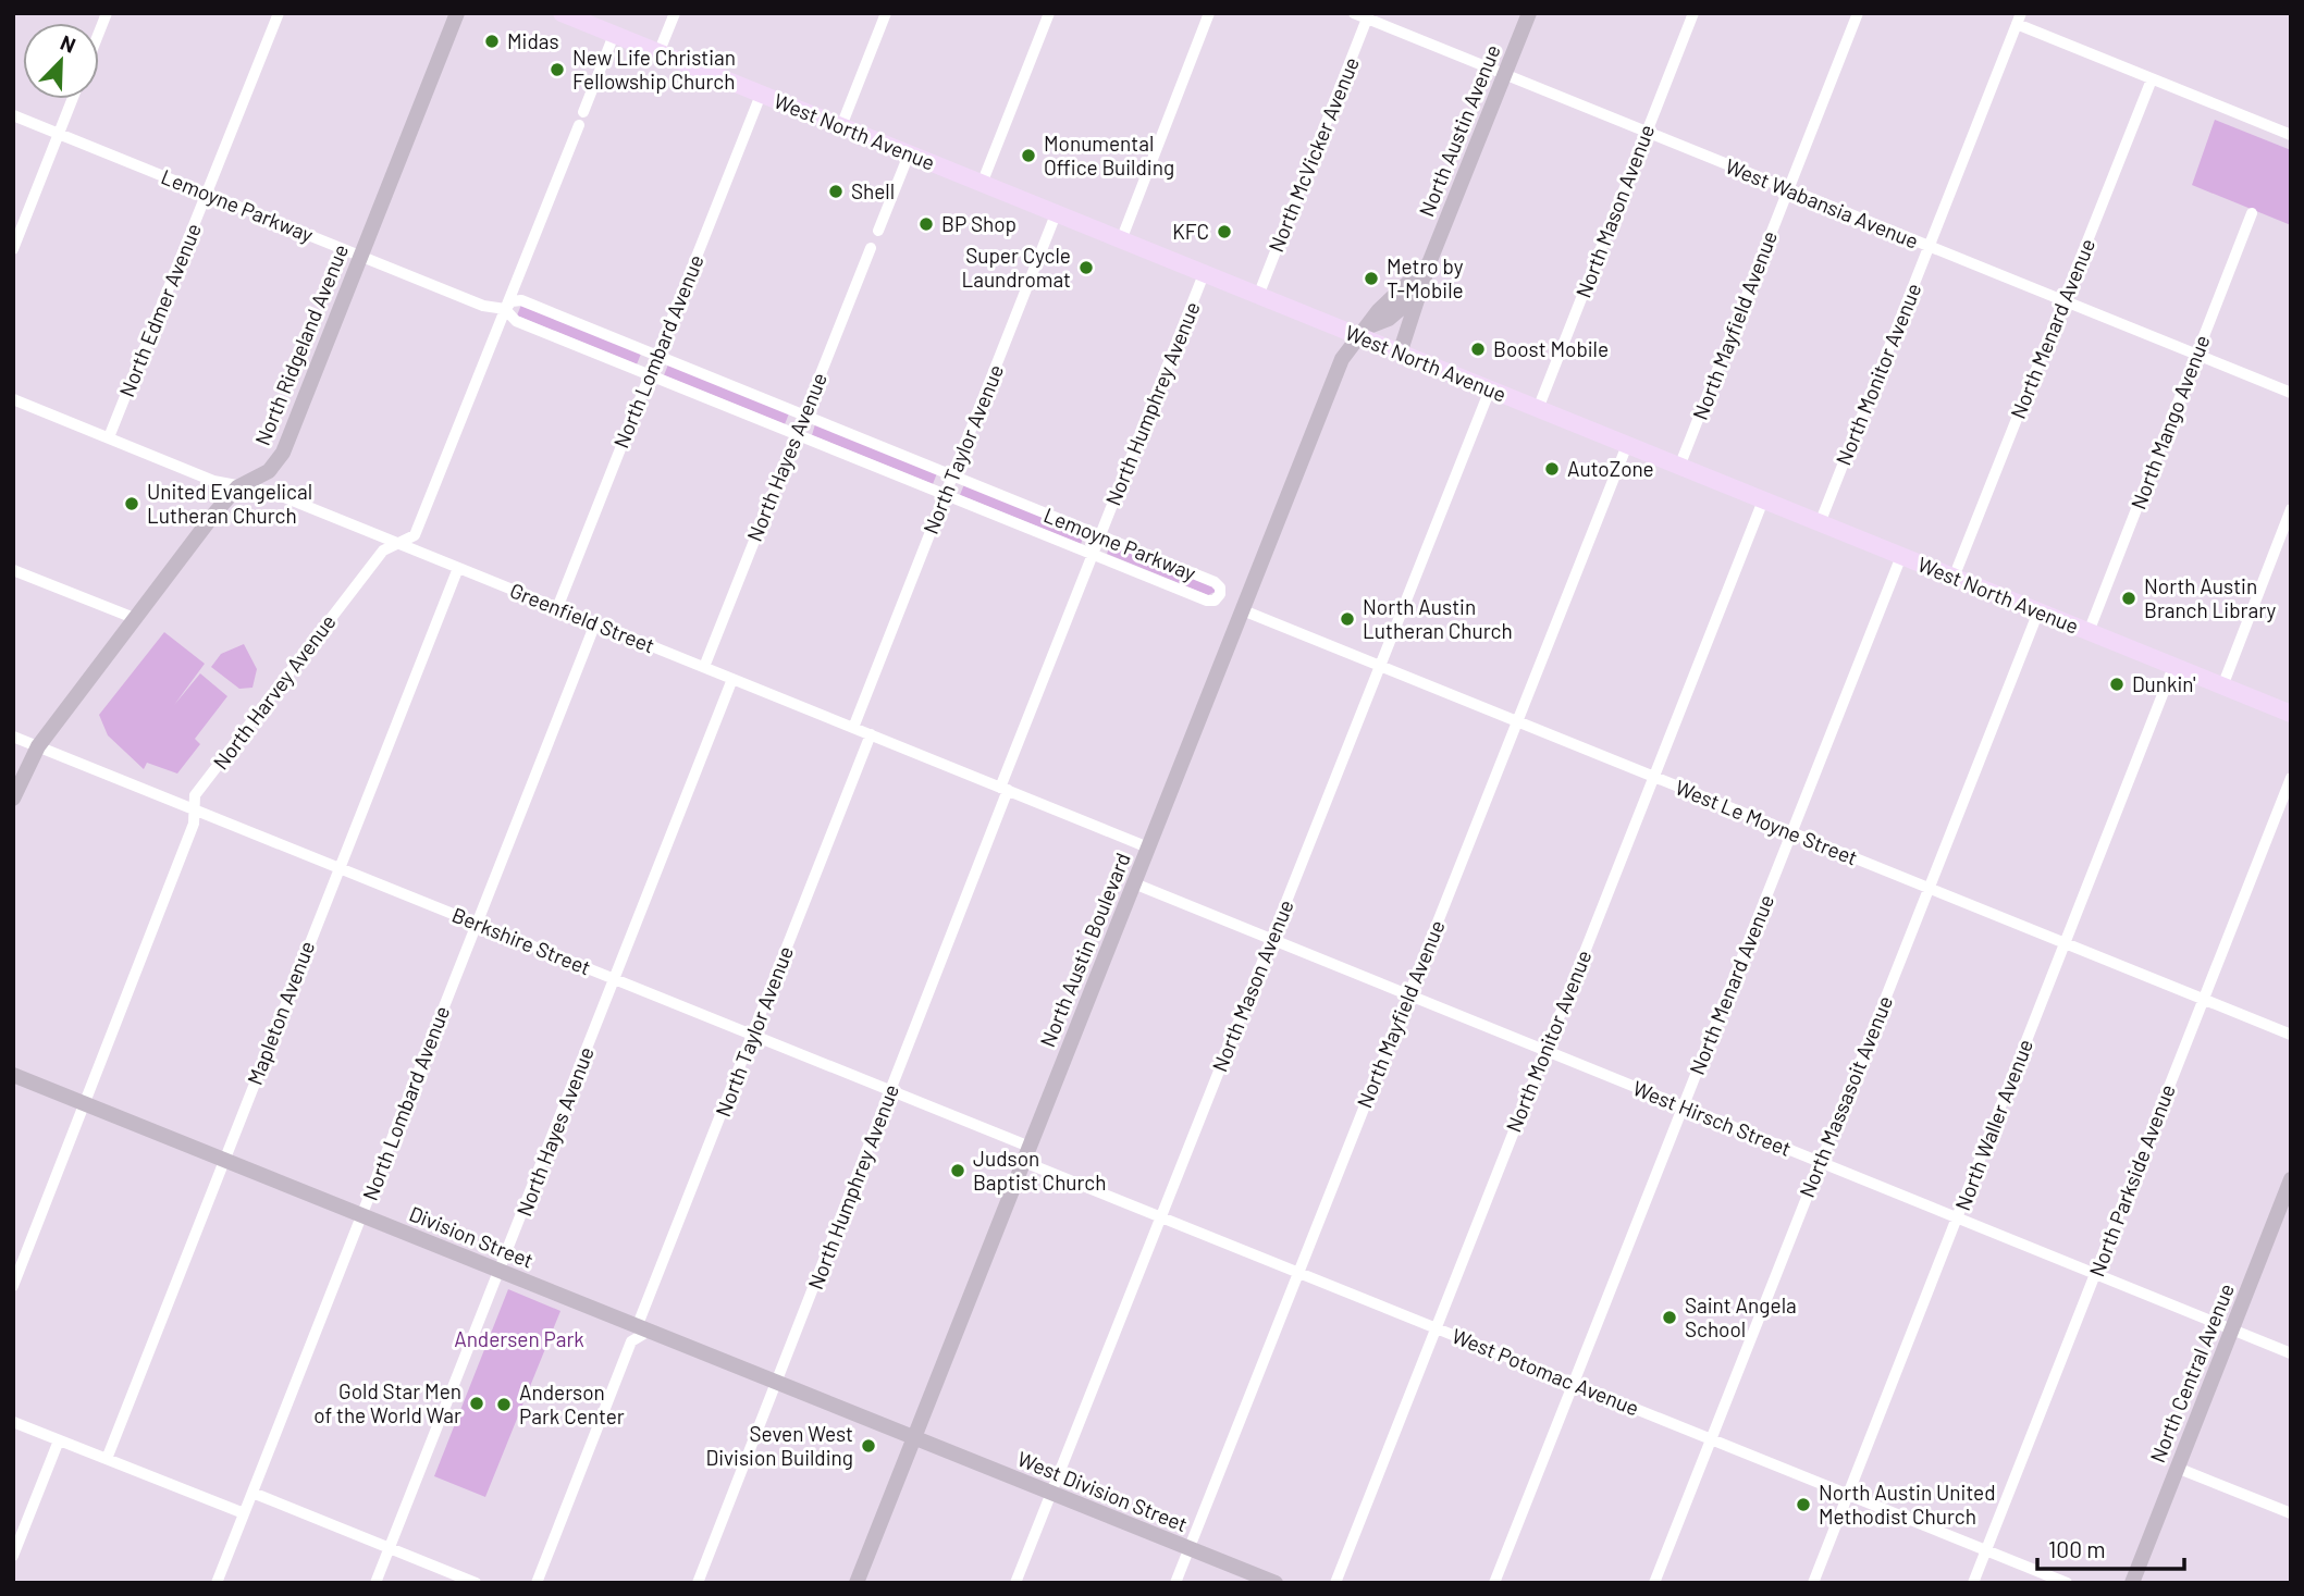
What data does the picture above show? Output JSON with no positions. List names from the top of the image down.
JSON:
{
  "streets": {
    "main road": ["West North Avenue"],
    "street": [
      "North Austin Avenue",
      "North McVicker Avenue",
      "West Wabansia Avenue",
      "Lemoyne Parkway",
      "North Mason Avenue",
      "North Edmer Avenue",
      "North Mayfield Avenue",
      "North Menard Avenue",
      "North Ridgeland Avenue",
      "North Lombard Avenue",
      "North Monitor Avenue",
      "North Humphrey Avenue",
      "North Mango Avenue",
      "North Taylor Avenue",
      "North Hayes Avenue",
      "Greenfield Street",
      "North Harvey Avenue",
      "West Le Moyne Street",
      "Berkshire Street",
      "North Austin Boulevard",
      "Mapleton Avenue",
      "North Massasoit Avenue",
      "West Hirsch Street",
      "North Waller Avenue",
      "North Parkside Avenue",
      "Division Street",
      "West Potomac Avenue",
      "North Central Avenue",
      "West Division Street"
    ]
  },
  "crossings": [
    ["North Austin Avenue", "West North Avenue"],
    ["North Austin Avenue", "West Wabansia Avenue"],
    ["North Austin Avenue", "North Austin Boulevard"],
    ["West North Avenue", "North McVicker Avenue"],
    ["West North Avenue", "North Mason Avenue"],
    ["West North Avenue", "North Mayfield Avenue"],
    ["West North Avenue", "North Menard Avenue"],
    ["West North Avenue", "North Lombard Avenue"],
    ["West North Avenue", "North Monitor Avenue"],
    ["West North Avenue", "North Humphrey Avenue"],
    ["West North Avenue", "North Mango Avenue"],
    ["West North Avenue", "North Taylor Avenue"],
    ["West North Avenue", "North Austin Boulevard"],
    ["West North Avenue", "North Massasoit Avenue"],
    ["West North Avenue", "North Waller Avenue"],
    ["North McVicker Avenue", "West Wabansia Avenue"],
    ["West Wabansia Avenue", "North Mason Avenue"],
    ["West Wabansia Avenue", "North Mayfield Avenue"],
    ["West Wabansia Avenue", "North Menard Avenue"],
    ["West Wabansia Avenue", "North Monitor Avenue"],
    ["West Wabansia Avenue", "North Mango Avenue"],
    ["Lemoyne Parkway", "North Edmer Avenue"],
    ["Lemoyne Parkway", "North Ridgeland Avenue"],
    ["Lemoyne Parkway", "North Lombard Avenue"],
    ["Lemoyne Parkway", "North Humphrey Avenue"],
    ["Lemoyne Parkway", "North Taylor Avenue"],
    ["Lemoyne Parkway", "North Hayes Avenue"],
    ["Lemoyne Parkway", "North Harvey Avenue"],
    ["North Mason Avenue", "West Le Moyne Street"],
    ["North Mason Avenue", "West Hirsch Street"],
    ["North Mason Avenue", "West Potomac Avenue"],
    ["North Mason Avenue", "West Division Street"],
    ["North Edmer Avenue", "Greenfield Street"],
    ["North Mayfield Avenue", "West Le Moyne Street"],
    ["North Mayfield Avenue", "West Hirsch Street"],
    ["North Mayfield Avenue", "West Potomac Avenue"],
    ["North Mayfield Avenue", "West Division Street"],
    ["North Menard Avenue", "West Le Moyne Street"],
    ["North Menard Avenue", "West Hirsch Street"],
    ["North Menard Avenue", "West Potomac Avenue"],
    ["North Ridgeland Avenue", "Greenfield Street"],
    ["North Ridgeland Avenue", "Berkshire Street"],
    ["North Lombard Avenue", "Greenfield Street"],
    ["North Lombard Avenue", "Berkshire Street"],
    ["North Lombard Avenue", "Division Street"],
    ["North Monitor Avenue", "West Le Moyne Street"],
    ["North Monitor Avenue", "West Hirsch Street"],
    ["North Monitor Avenue", "West Potomac Avenue"],
    ["North Humphrey Avenue", "Greenfield Street"],
    ["North Humphrey Avenue", "Berkshire Street"],
    ["North Humphrey Avenue", "Division Street"],
    ["North Taylor Avenue", "Greenfield Street"],
    ["North Taylor Avenue", "Berkshire Street"],
    ["North Taylor Avenue", "Division Street"],
    ["North Hayes Avenue", "Greenfield Street"],
    ["North Hayes Avenue", "Berkshire Street"],
    ["North Hayes Avenue", "Division Street"],
    ["Greenfield Street", "North Harvey Avenue"],
    ["Greenfield Street", "North Austin Boulevard"],
    ["Greenfield Street", "Mapleton Avenue"],
    ["North Harvey Avenue", "Berkshire Street"],
    ["North Harvey Avenue", "Division Street"],
    ["West Le Moyne Street", "North Austin Boulevard"],
    ["West Le Moyne Street", "North Massasoit Avenue"],
    ["West Le Moyne Street", "North Waller Avenue"],
    ["West Le Moyne Street", "North Parkside Avenue"],
    ["Berkshire Street", "North Austin Boulevard"],
    ["Berkshire Street", "Mapleton Avenue"],
    ["North Austin Boulevard", "West Hirsch Street"],
    ["North Austin Boulevard", "Division Street"],
    ["North Austin Boulevard", "West Potomac Avenue"],
    ["North Austin Boulevard", "West Division Street"],
    ["Mapleton Avenue", "Division Street"],
    ["North Massasoit Avenue", "West Hirsch Street"],
    ["North Massasoit Avenue", "West Potomac Avenue"],
    ["West Hirsch Street", "North Waller Avenue"],
    ["West Hirsch Street", "North Parkside Avenue"],
    ["West Hirsch Street", "North Central Avenue"],
    ["North Waller Avenue", "West Potomac Avenue"],
    ["North Parkside Avenue", "West Potomac Avenue"],
    ["Division Street", "West Division Street"]
  ],
  "parks": ["Andersen Park"],
  "places": [
    "Midas",
    "New Life Christian Fellowship Church",
    "Monumental Office Building",
    "Shell",
    "BP Shop",
    "KFC",
    "Super Cycle Laundromat",
    "Metro by T-Mobile",
    "Boost Mobile",
    "AutoZone",
    "United Evangelical Lutheran Church",
    "North Austin Branch Library",
    "North Austin Lutheran Church",
    "Dunkin'",
    "Judson Baptist Church",
    "Saint Angela School",
    "Gold Star Men of the World War",
    "Anderson Park Center",
    "Seven West Division Building",
    "North Austin United Methodist Church"
  ],
  "scale_bar": "100 m",
  "north": "top right"
}
